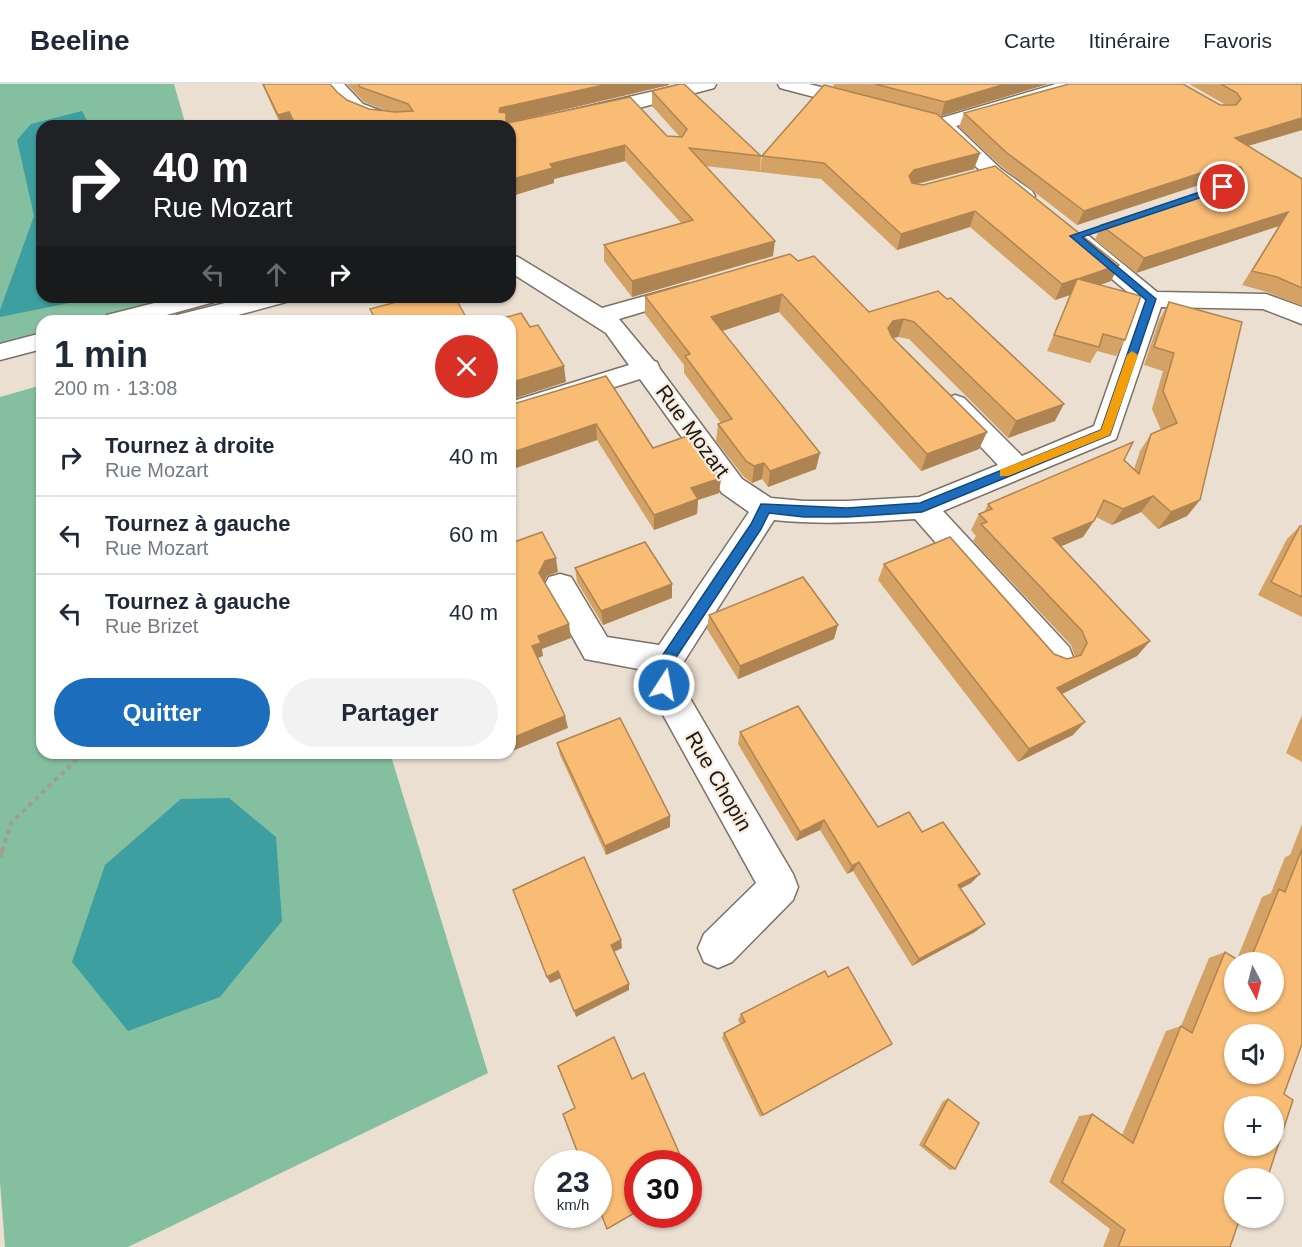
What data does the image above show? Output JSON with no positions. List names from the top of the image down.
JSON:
{
  "streets": {
    "street": ["Rue Mozart", "Rue Chopin"]
  },
  "north": "bottom",
  "page": {
    "header": "Beeline",
    "nav": ["Carte", "Itinéraire", "Favoris"],
    "turn": ["40 m", "Rue Mozart"],
    "heading": ["1 min", "200 m · 13:08"],
    "list": [
      {
        "name": "Tournez à droite",
        "note": "Rue Mozart",
        "value": "40 m"
      },
      {
        "name": "Tournez à gauche",
        "note": "Rue Mozart",
        "value": "60 m"
      },
      {
        "name": "Tournez à gauche",
        "note": "Rue Brizet",
        "value": "40 m"
      }
    ],
    "buttons": ["Quitter", "Partager"],
    "map_buttons": ["+", "−"],
    "speed": "23 km/h",
    "limit": "30"
  }
}
